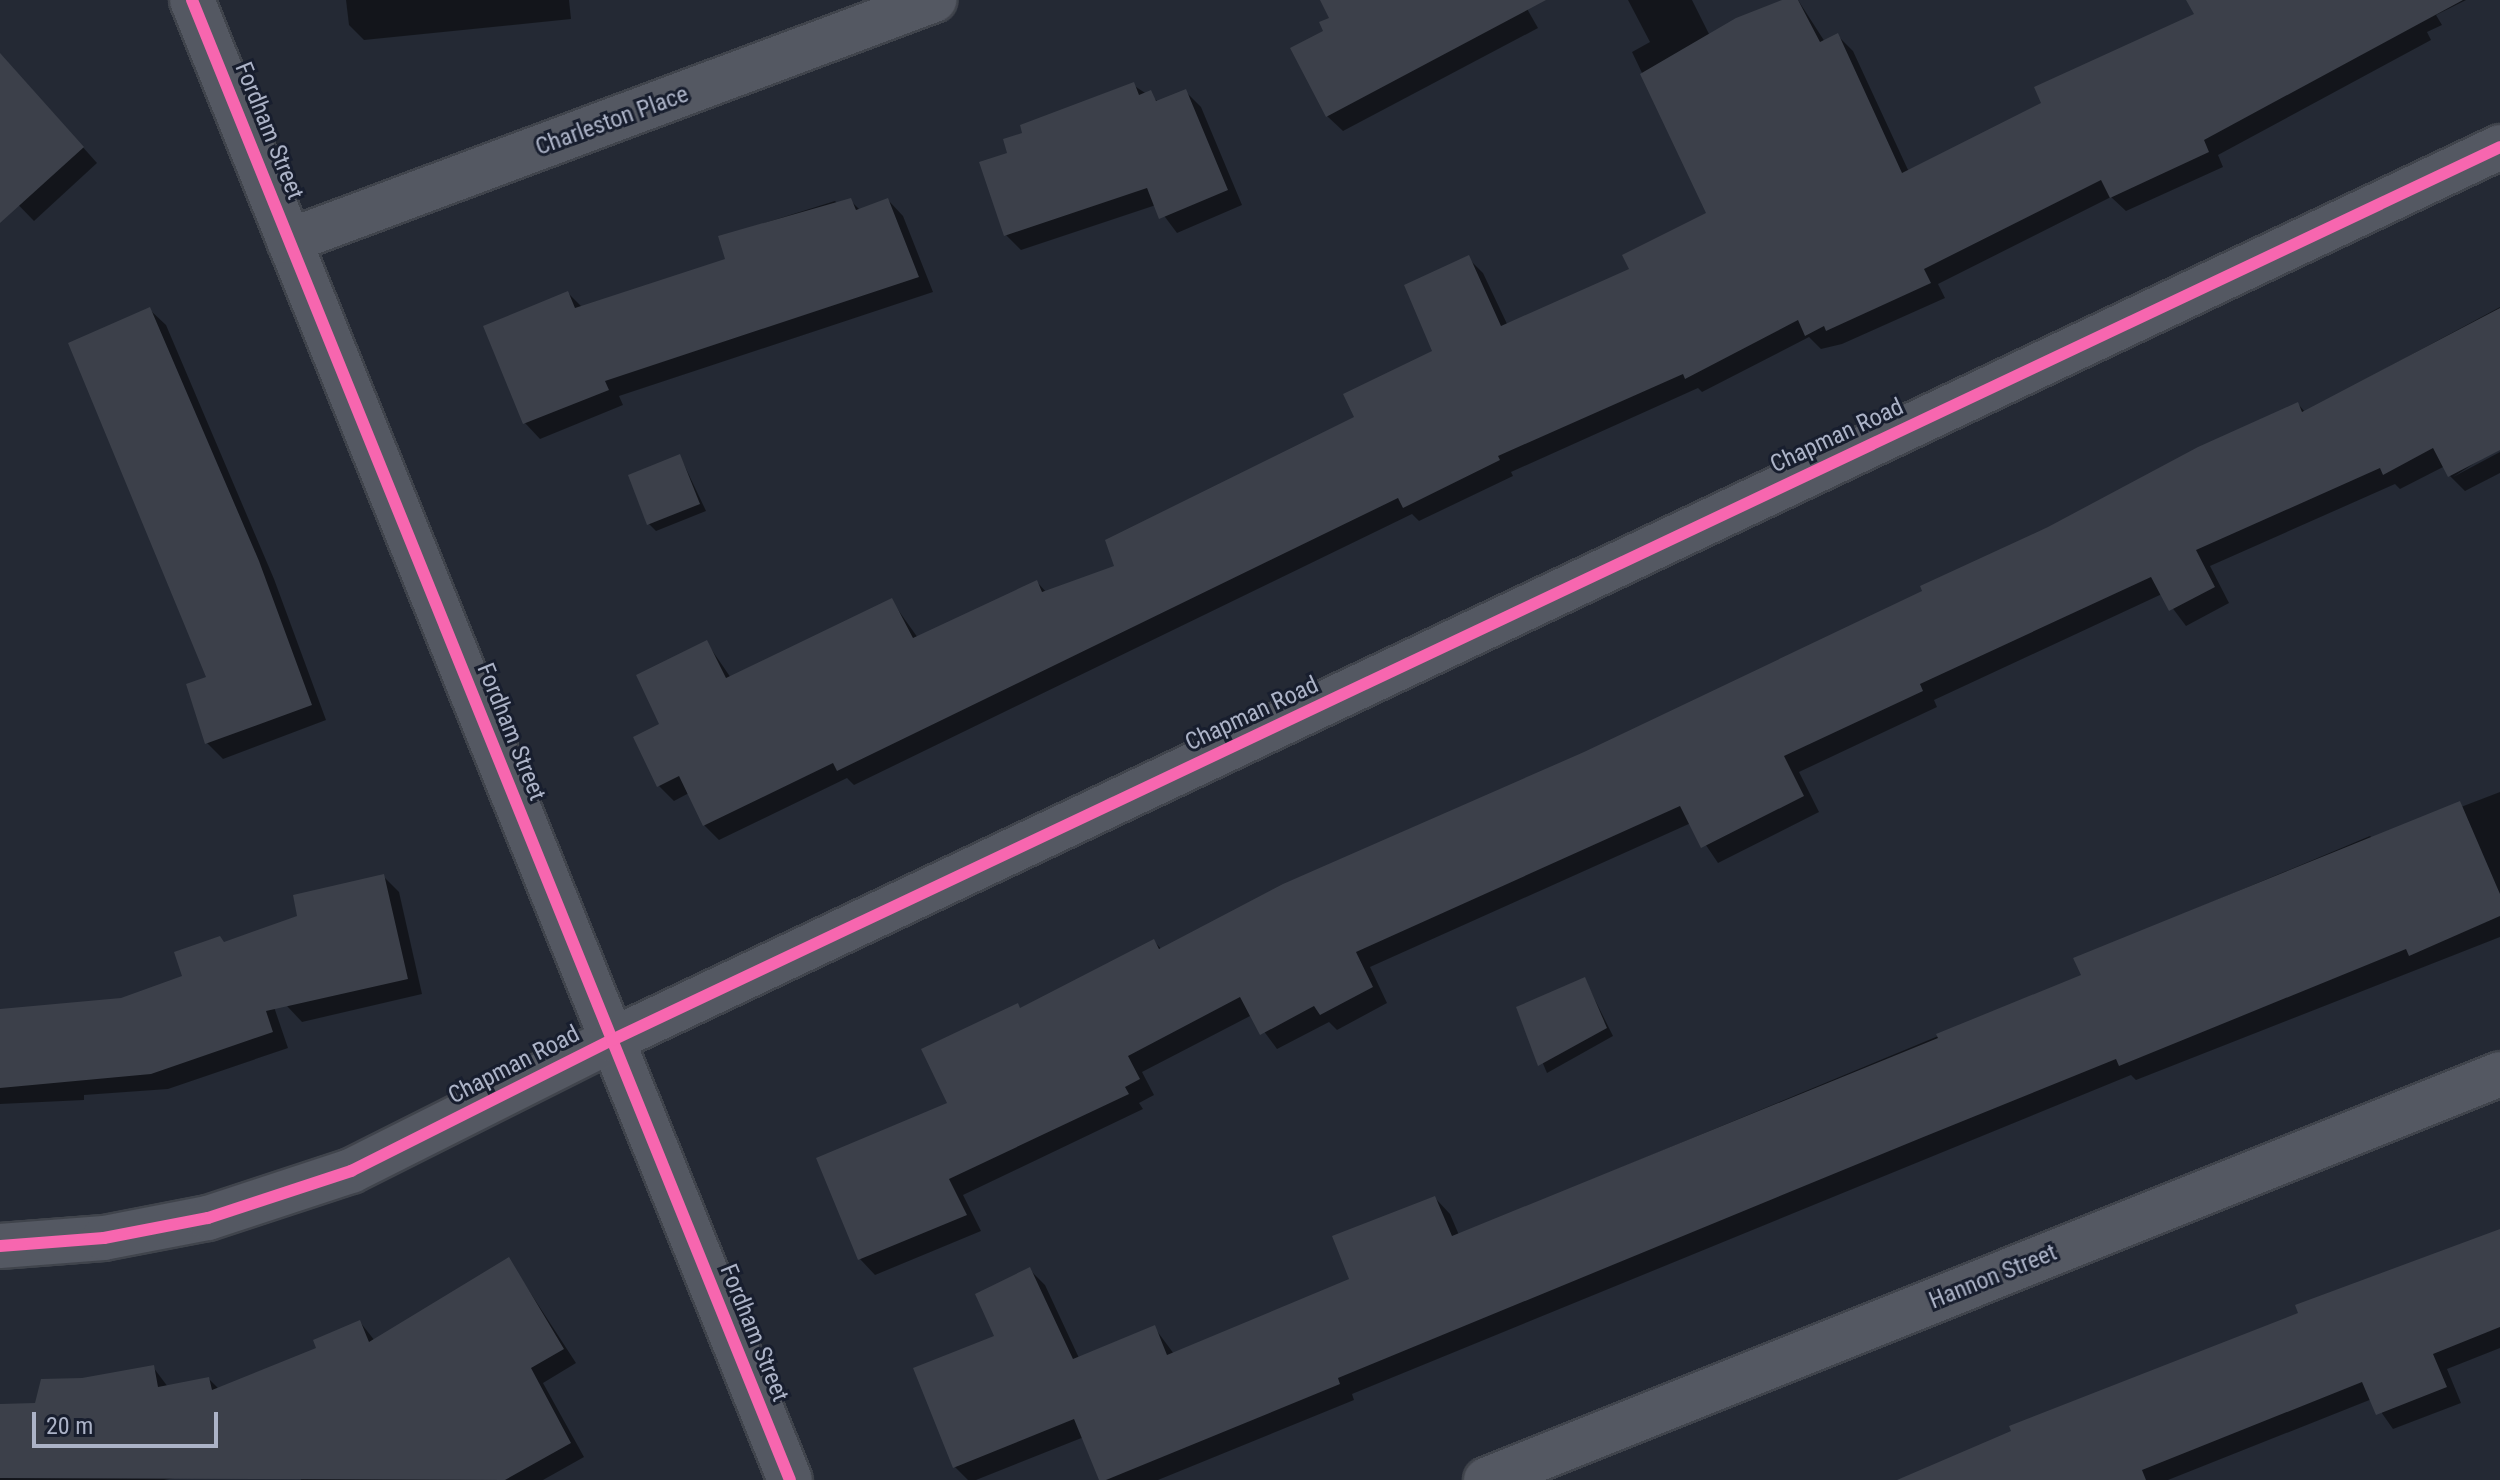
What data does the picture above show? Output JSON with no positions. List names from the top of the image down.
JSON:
{
  "streets": {
    "street": [
      "Charleston Place",
      "Fordham Street",
      "Chapman Road",
      "Hannon Street"
    ]
  },
  "crossings": [
    ["Charleston Place", "Fordham Street"],
    ["Fordham Street", "Chapman Road"]
  ],
  "scale_bar": "20 m"
}
